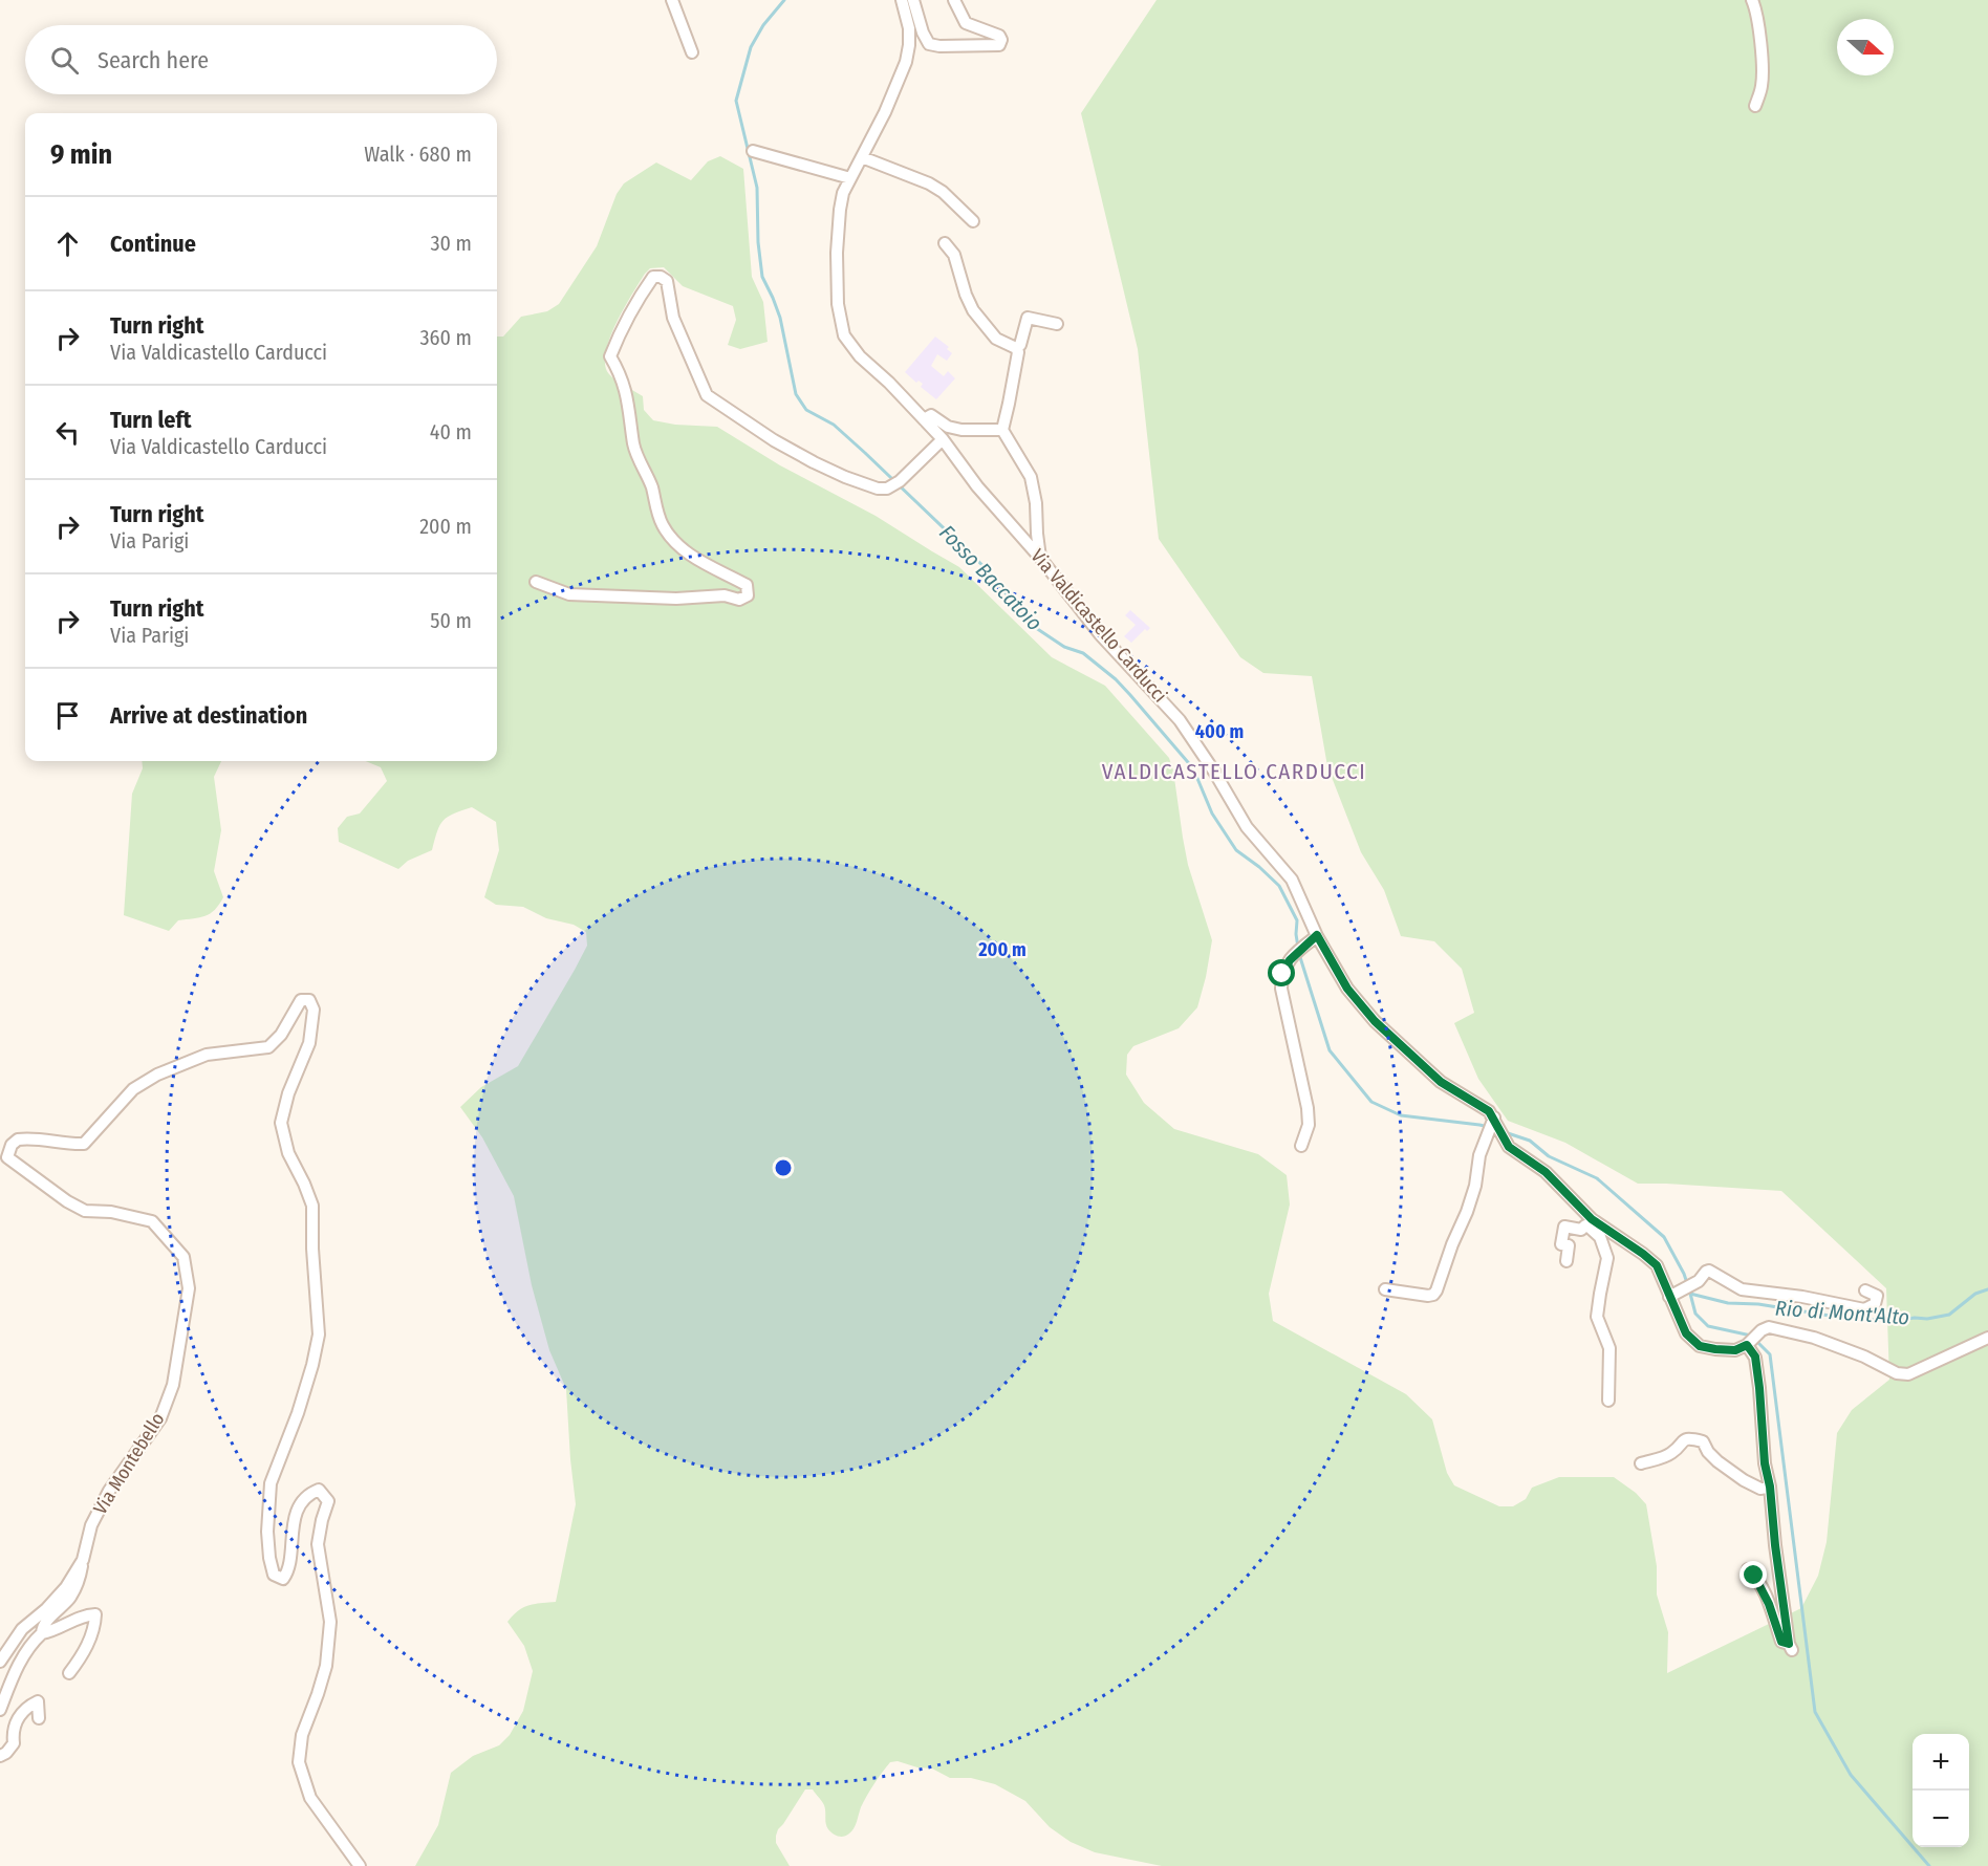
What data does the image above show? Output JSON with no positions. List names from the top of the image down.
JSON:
{
  "streets": {
    "street": ["Via Valdicastello Carducci", "Via Montebello"]
  },
  "districts": ["VALDICASTELLO CARDUCCI"],
  "water": ["Fosso Baccatoio", "Rio di Mont'Alto"],
  "north": "right",
  "page": {
    "search": "Search here",
    "heading": ["9 min", "Walk · 680 m"],
    "list": [
      ["Continue", "30 m"],
      ["Turn right", "Via Valdicastello Carducci", "360 m"],
      ["Turn left", "Via Valdicastello Carducci", "40 m"],
      ["Turn right", "Via Parigi", "200 m"],
      ["Turn right", "Via Parigi", "50 m"],
      "Arrive at destination"
    ],
    "map_buttons": ["+", "−"]
  },
  "rings": ["400 m", "200 m"]
}
